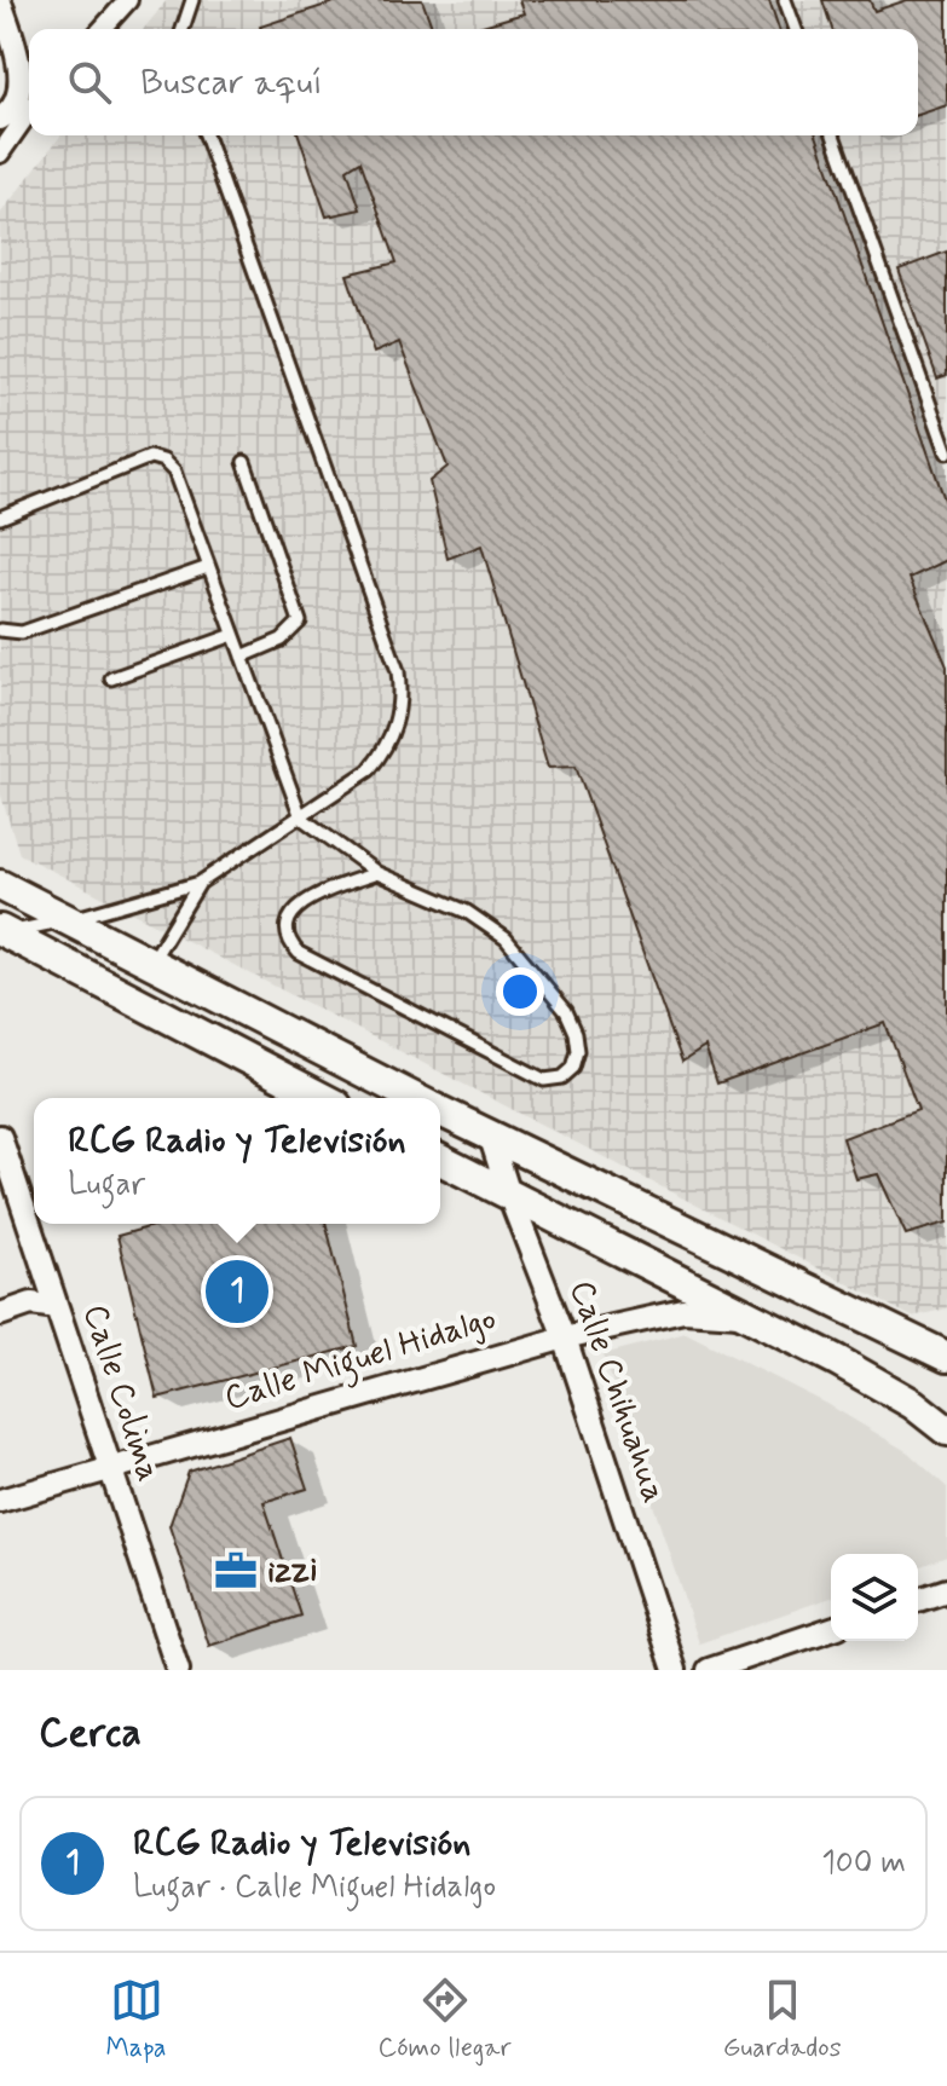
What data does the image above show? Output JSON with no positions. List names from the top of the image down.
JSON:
{
  "streets": {
    "street": ["Calle Miguel Hidalgo", "Calle Chihuahua", "Calle Colima"]
  },
  "crossings": [
    ["Calle Miguel Hidalgo", "Calle Chihuahua"],
    ["Calle Miguel Hidalgo", "Calle Colima"]
  ],
  "places": {
    "office": ["izzi"]
  },
  "page": {
    "search": "Buscar aquí",
    "popup": ["RCG Radio y Televisión", "Lugar"],
    "pins": "1",
    "heading": "Cerca",
    "list": [
      {
        "mark": "1",
        "name": "RCG Radio y Televisión",
        "note": "Lugar · Calle Miguel Hidalgo",
        "value": "100 m"
      }
    ],
    "nav": ["Mapa", "Cómo llegar", "Guardados"]
  }
}
